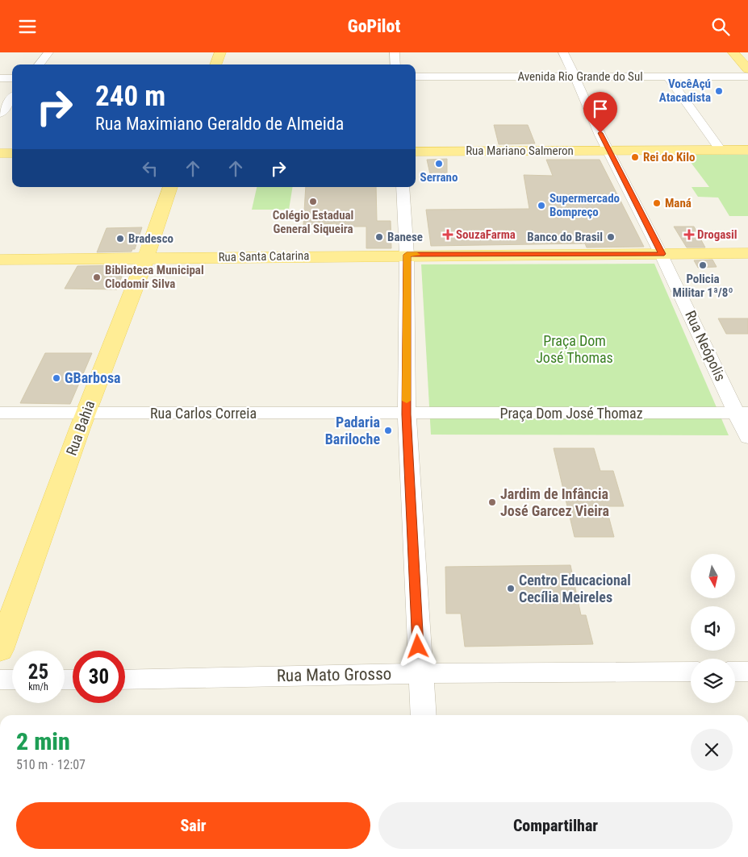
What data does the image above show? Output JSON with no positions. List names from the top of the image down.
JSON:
{
  "streets": {
    "main road": ["Rua Mariano Salmeron", "Rua Santa Catarina", "Rua Bahia"],
    "street": [
      "Avenida Rio Grande do Sul",
      "Rua Neópolis",
      "Rua Carlos Correia",
      "Praça Dom José Thomaz",
      "Rua Mato Grosso"
    ]
  },
  "crossings": [
    ["Avenida Rio Grande do Sul", "Rua Neópolis"],
    ["Rua Mariano Salmeron", "Rua Neópolis"],
    ["Rua Santa Catarina", "Rua Neópolis"],
    ["Rua Santa Catarina", "Rua Bahia"],
    ["Rua Neópolis", "Praça Dom José Thomaz"],
    ["Rua Carlos Correia", "Praça Dom José Thomaz"],
    ["Rua Carlos Correia", "Rua Bahia"]
  ],
  "parks": ["Praça Dom José Thomas"],
  "places": {
    "other": [
      "VocêAçú Atacadista",
      "Rei do Kilo",
      "Serrano",
      "Colégio Estadual General Siqueira",
      "Maná",
      "Supermercado Bompreço",
      "Banese",
      "Banco do Brasil",
      "Bradesco",
      "Policia Militar 1ª/8º",
      "Biblioteca Municipal Clodomir Silva",
      "GBarbosa",
      "Padaria Bariloche",
      "Jardim de Infância José Garcez Vieira",
      "Centro Educacional Cecília Meireles"
    ],
    "health": ["SouzaFarma", "Drogasil"]
  },
  "north": "bottom",
  "page": {
    "header": "GoPilot",
    "turn": ["240 m", "Rua Maximiano Geraldo de Almeida"],
    "speed": "25 km/h",
    "limit": "30",
    "heading": ["2 min", "510 m · 12:07"],
    "buttons": ["Sair", "Compartilhar"]
  }
}
